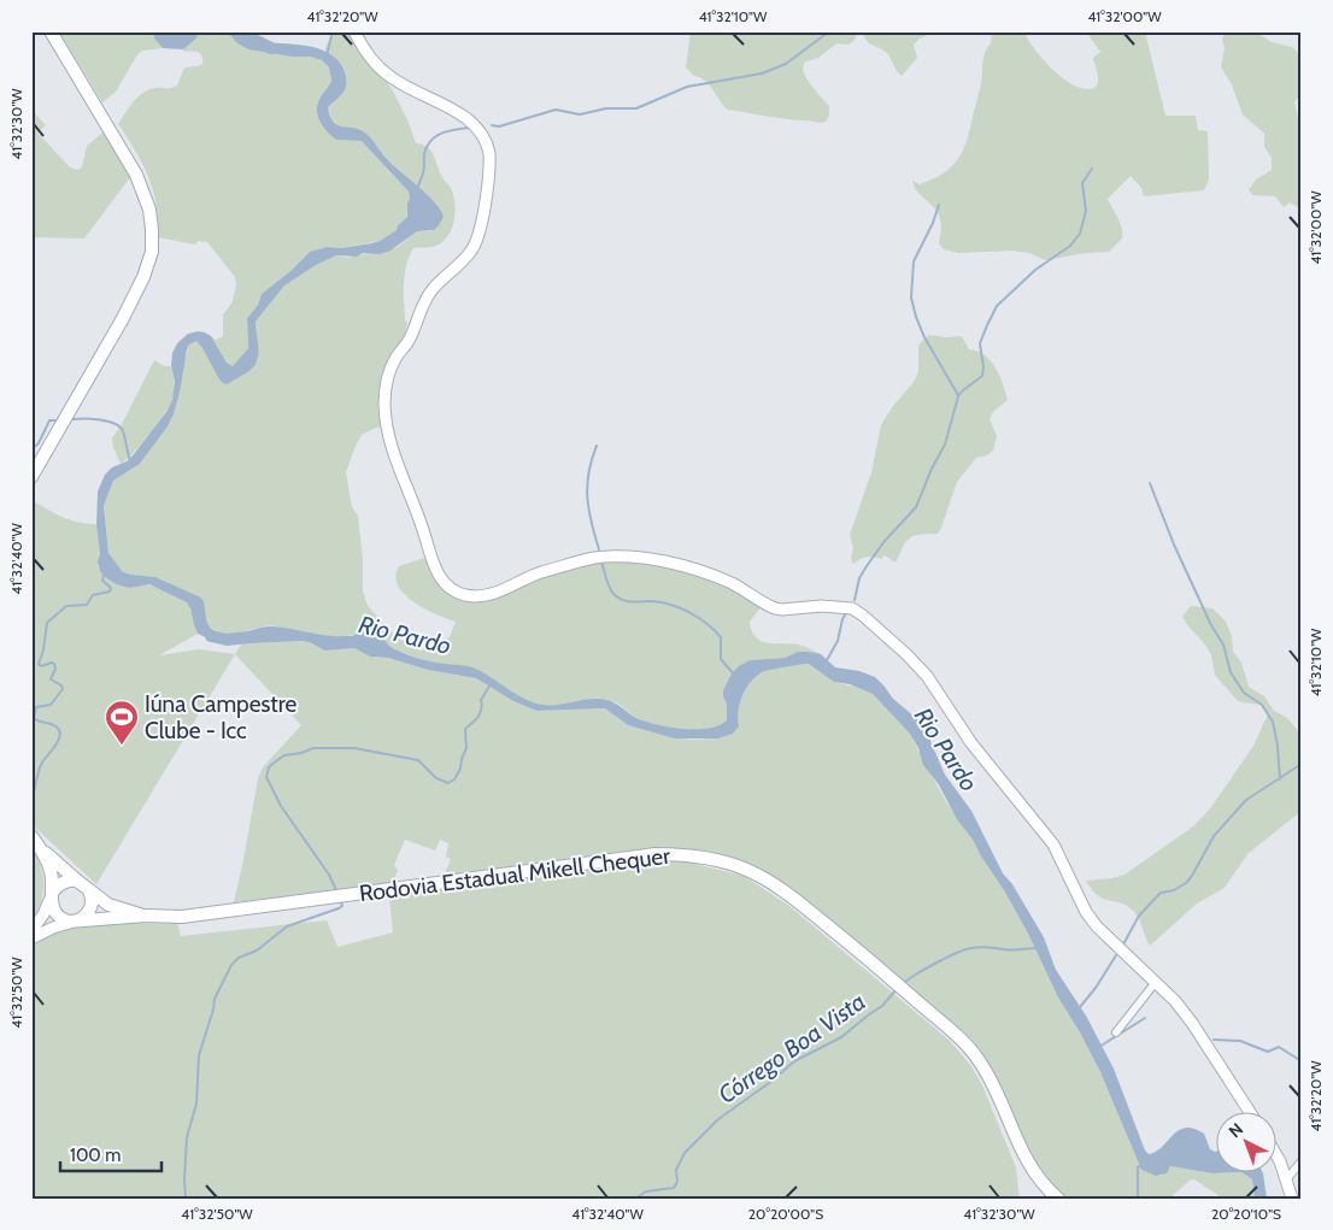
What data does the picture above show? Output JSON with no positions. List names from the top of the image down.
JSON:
{
  "streets": {
    "main road": ["Rodovia Estadual Mikell Chequer"]
  },
  "water": ["Rio Pardo", "Córrego Boa Vista"],
  "places": {
    "sports": ["Iúna Campestre Clube - Icc"]
  },
  "scale_bar": "100 m",
  "north": "top left",
  "coordinates": [
    "41°32'20\"W",
    "41°32'10\"W",
    "41°32'00\"W",
    "41°32'30\"W",
    "41°32'40\"W",
    "41°32'50\"W",
    "20°20'00\"S",
    "20°20'10\"S"
  ]
}
